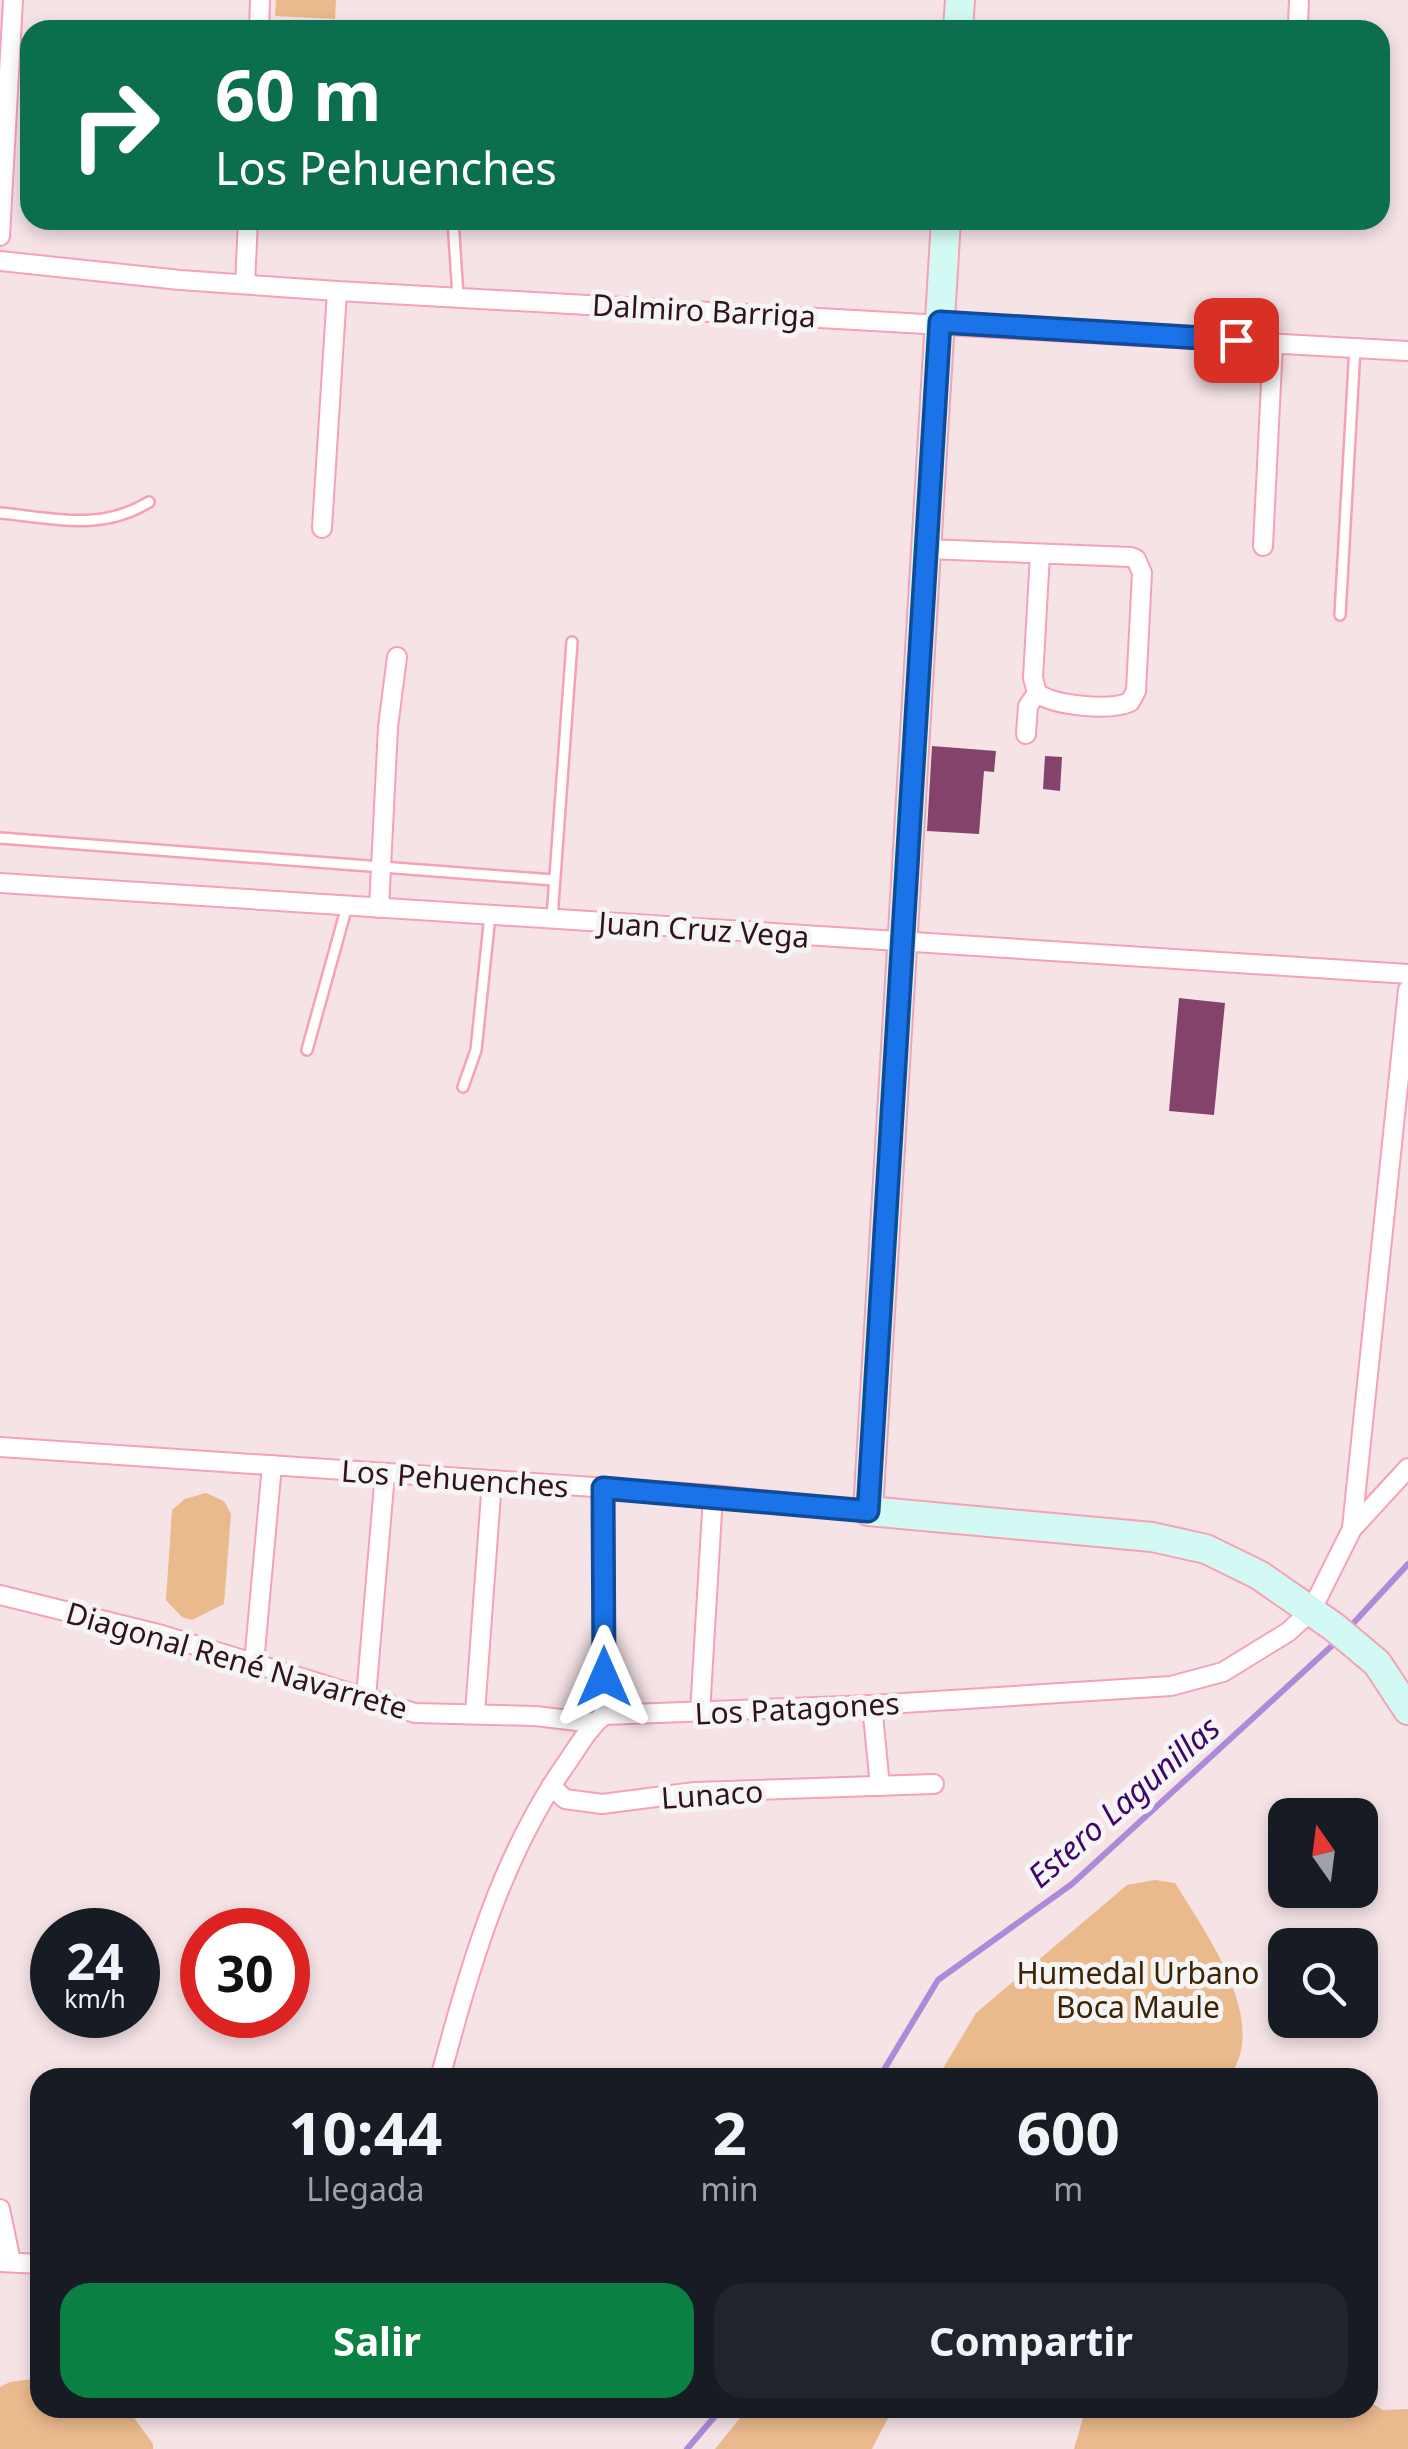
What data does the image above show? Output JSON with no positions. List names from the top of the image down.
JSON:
{
  "streets": {
    "street": [
      "Dalmiro Barriga",
      "Juan Cruz Vega",
      "Los Pehuenches",
      "Diagonal René Navarrete",
      "Los Patagones",
      "Lunaco"
    ]
  },
  "crossings": [
    ["Los Pehuenches", "Los Patagones"],
    ["Diagonal René Navarrete", "Los Patagones"]
  ],
  "water": ["Estero Lagunillas"],
  "parks": ["Humedal Urbano Boca Maule"],
  "north": "top",
  "page": {
    "turn": ["60 m", "Los Pehuenches"],
    "speed": "24 km/h",
    "limit": "30",
    "eta": [
      "10:44",
      "Llegada",
      "2",
      "min",
      "600",
      "m"
    ],
    "buttons": ["Salir", "Compartir"]
  }
}
